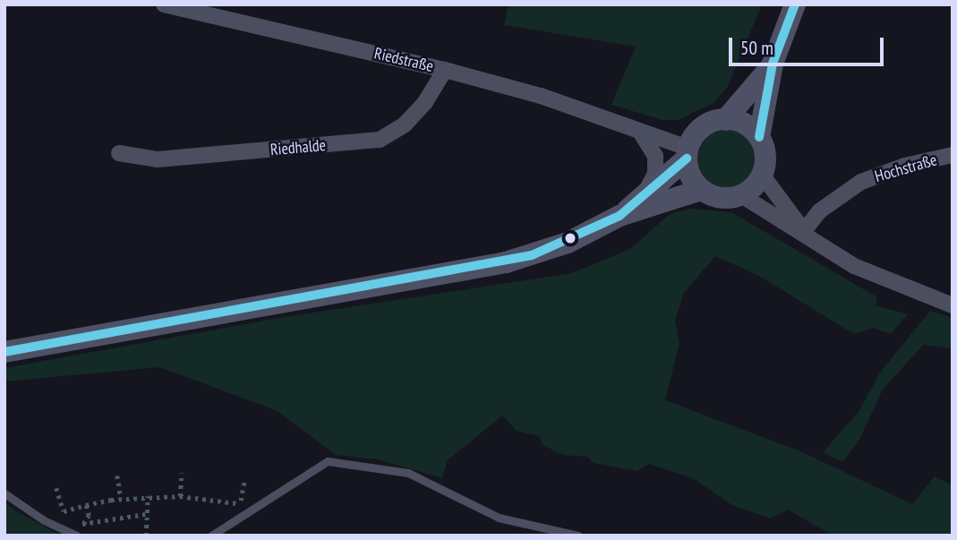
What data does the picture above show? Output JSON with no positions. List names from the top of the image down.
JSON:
{
  "streets": {
    "street": ["Riedstraße", "Riedhalde", "Hochstraße"]
  },
  "crossings": [
    ["Riedstraße", "Riedhalde"]
  ],
  "scale_bar": "50 m"
}
